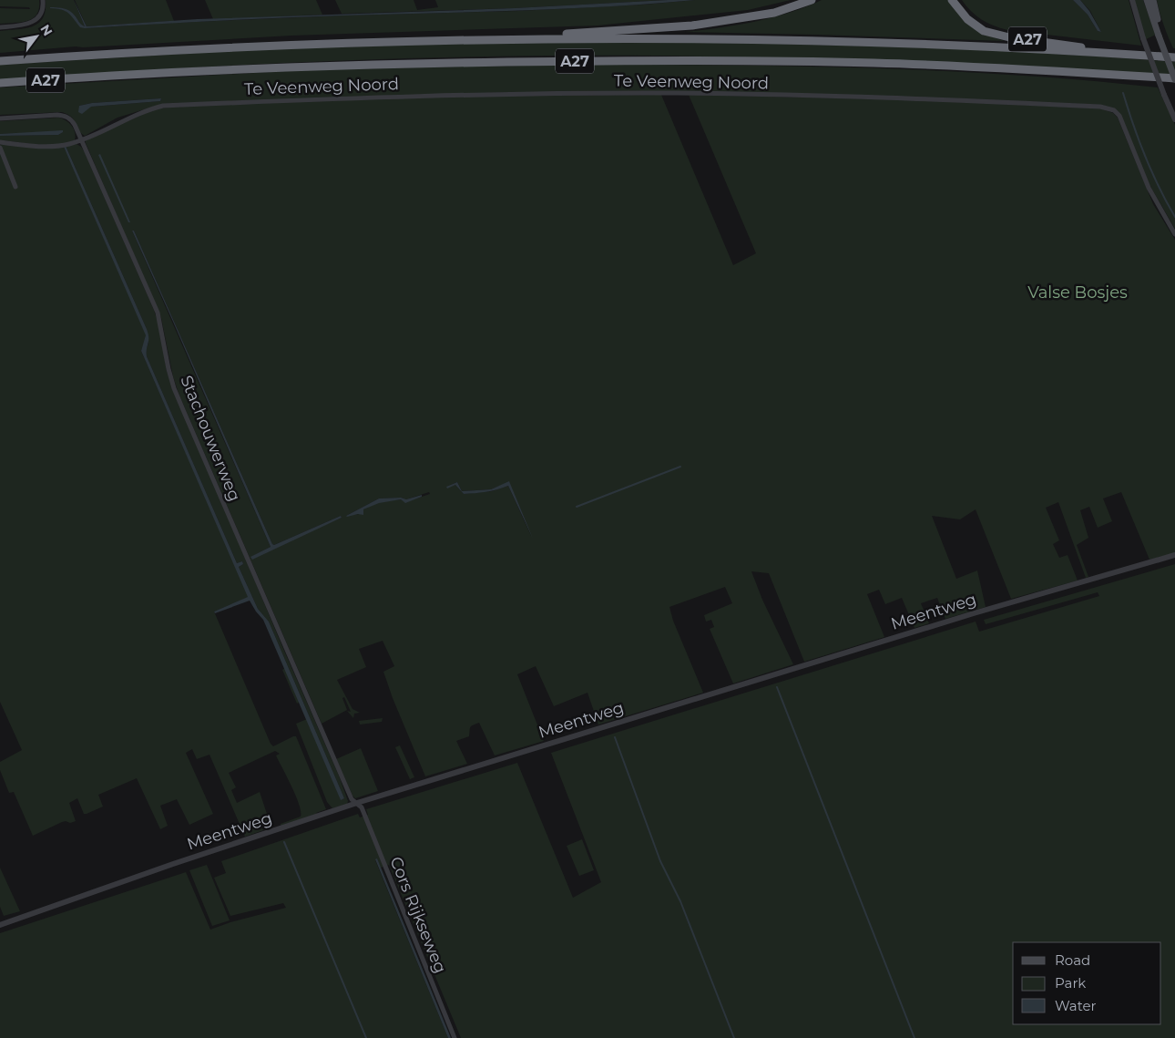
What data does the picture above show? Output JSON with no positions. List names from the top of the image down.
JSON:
{
  "streets": {
    "highway": ["A27"],
    "street": [
      "Te Veenweg Noord",
      "Stachouwerweg",
      "Meentweg",
      "Cors Rijkseweg"
    ]
  },
  "crossings": [
    ["Te Veenweg Noord", "Stachouwerweg"],
    ["Stachouwerweg", "Meentweg"],
    ["Stachouwerweg", "Cors Rijkseweg"],
    ["Meentweg", "Cors Rijkseweg"]
  ],
  "parks": ["Valse Bosjes"],
  "legend": ["Road", "Park", "Water"],
  "north": "top right"
}
